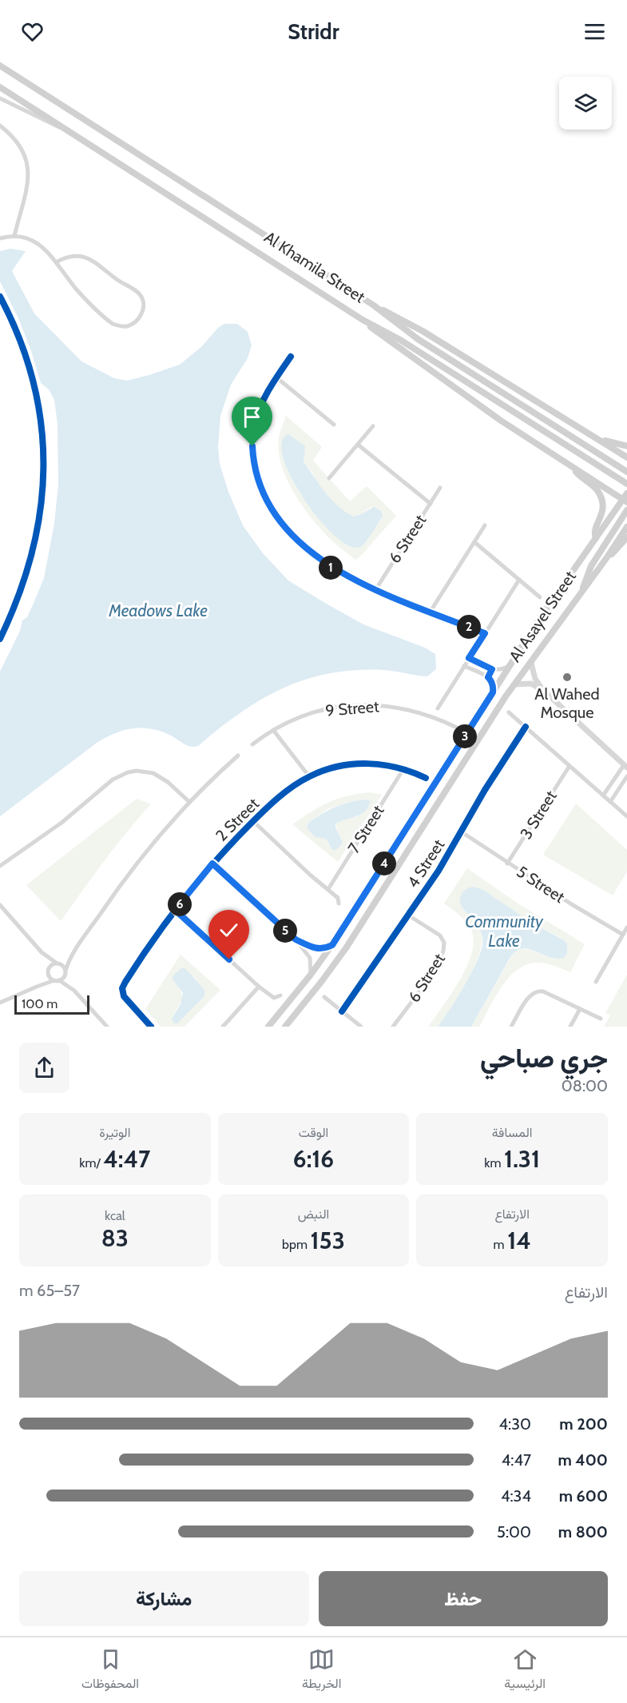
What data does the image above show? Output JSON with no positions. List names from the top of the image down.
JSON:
{
  "streets": {
    "main road": ["Al Khamila Street", "Al Asayel Street"],
    "street": [
      "6 Street",
      "9 Street",
      "3 Street",
      "2 Street",
      "7 Street",
      "4 Street",
      "5 Street"
    ]
  },
  "crossings": [
    ["6 Street", "4 Street"],
    ["3 Street", "5 Street"],
    ["2 Street", "7 Street"],
    ["4 Street", "5 Street"]
  ],
  "water": ["Meadows Lake", "Community Lake"],
  "places": ["Al Wahed Mosque"],
  "scale_bar": "100 m",
  "page": {
    "header": "Stridr",
    "pins": [
      "1",
      "2",
      "3",
      "4",
      "6",
      "5"
    ],
    "scale": "100 m",
    "heading": ["جري صباحي", "08:00"],
    "stats": [
      ["المسافة", "1.31 km"],
      ["الوقت", "6:16"],
      ["الوتيرة", "4:47 /km"],
      ["الارتفاع", "14 m"],
      ["النبض", "153 bpm"],
      ["kcal", "83"]
    ],
    "chart": ["الارتفاع", "57–65 m"],
    "list": [
      {
        "name": "200 m",
        "note": "4:30"
      },
      {
        "name": "400 m",
        "note": "4:47"
      },
      {
        "name": "600 m",
        "note": "4:34"
      },
      {
        "name": "800 m",
        "note": "5:00"
      }
    ],
    "buttons": ["حفظ", "مشاركة"],
    "tabs": ["الرئيسية", "الخريطة", "المحفوظات"]
  }
}
